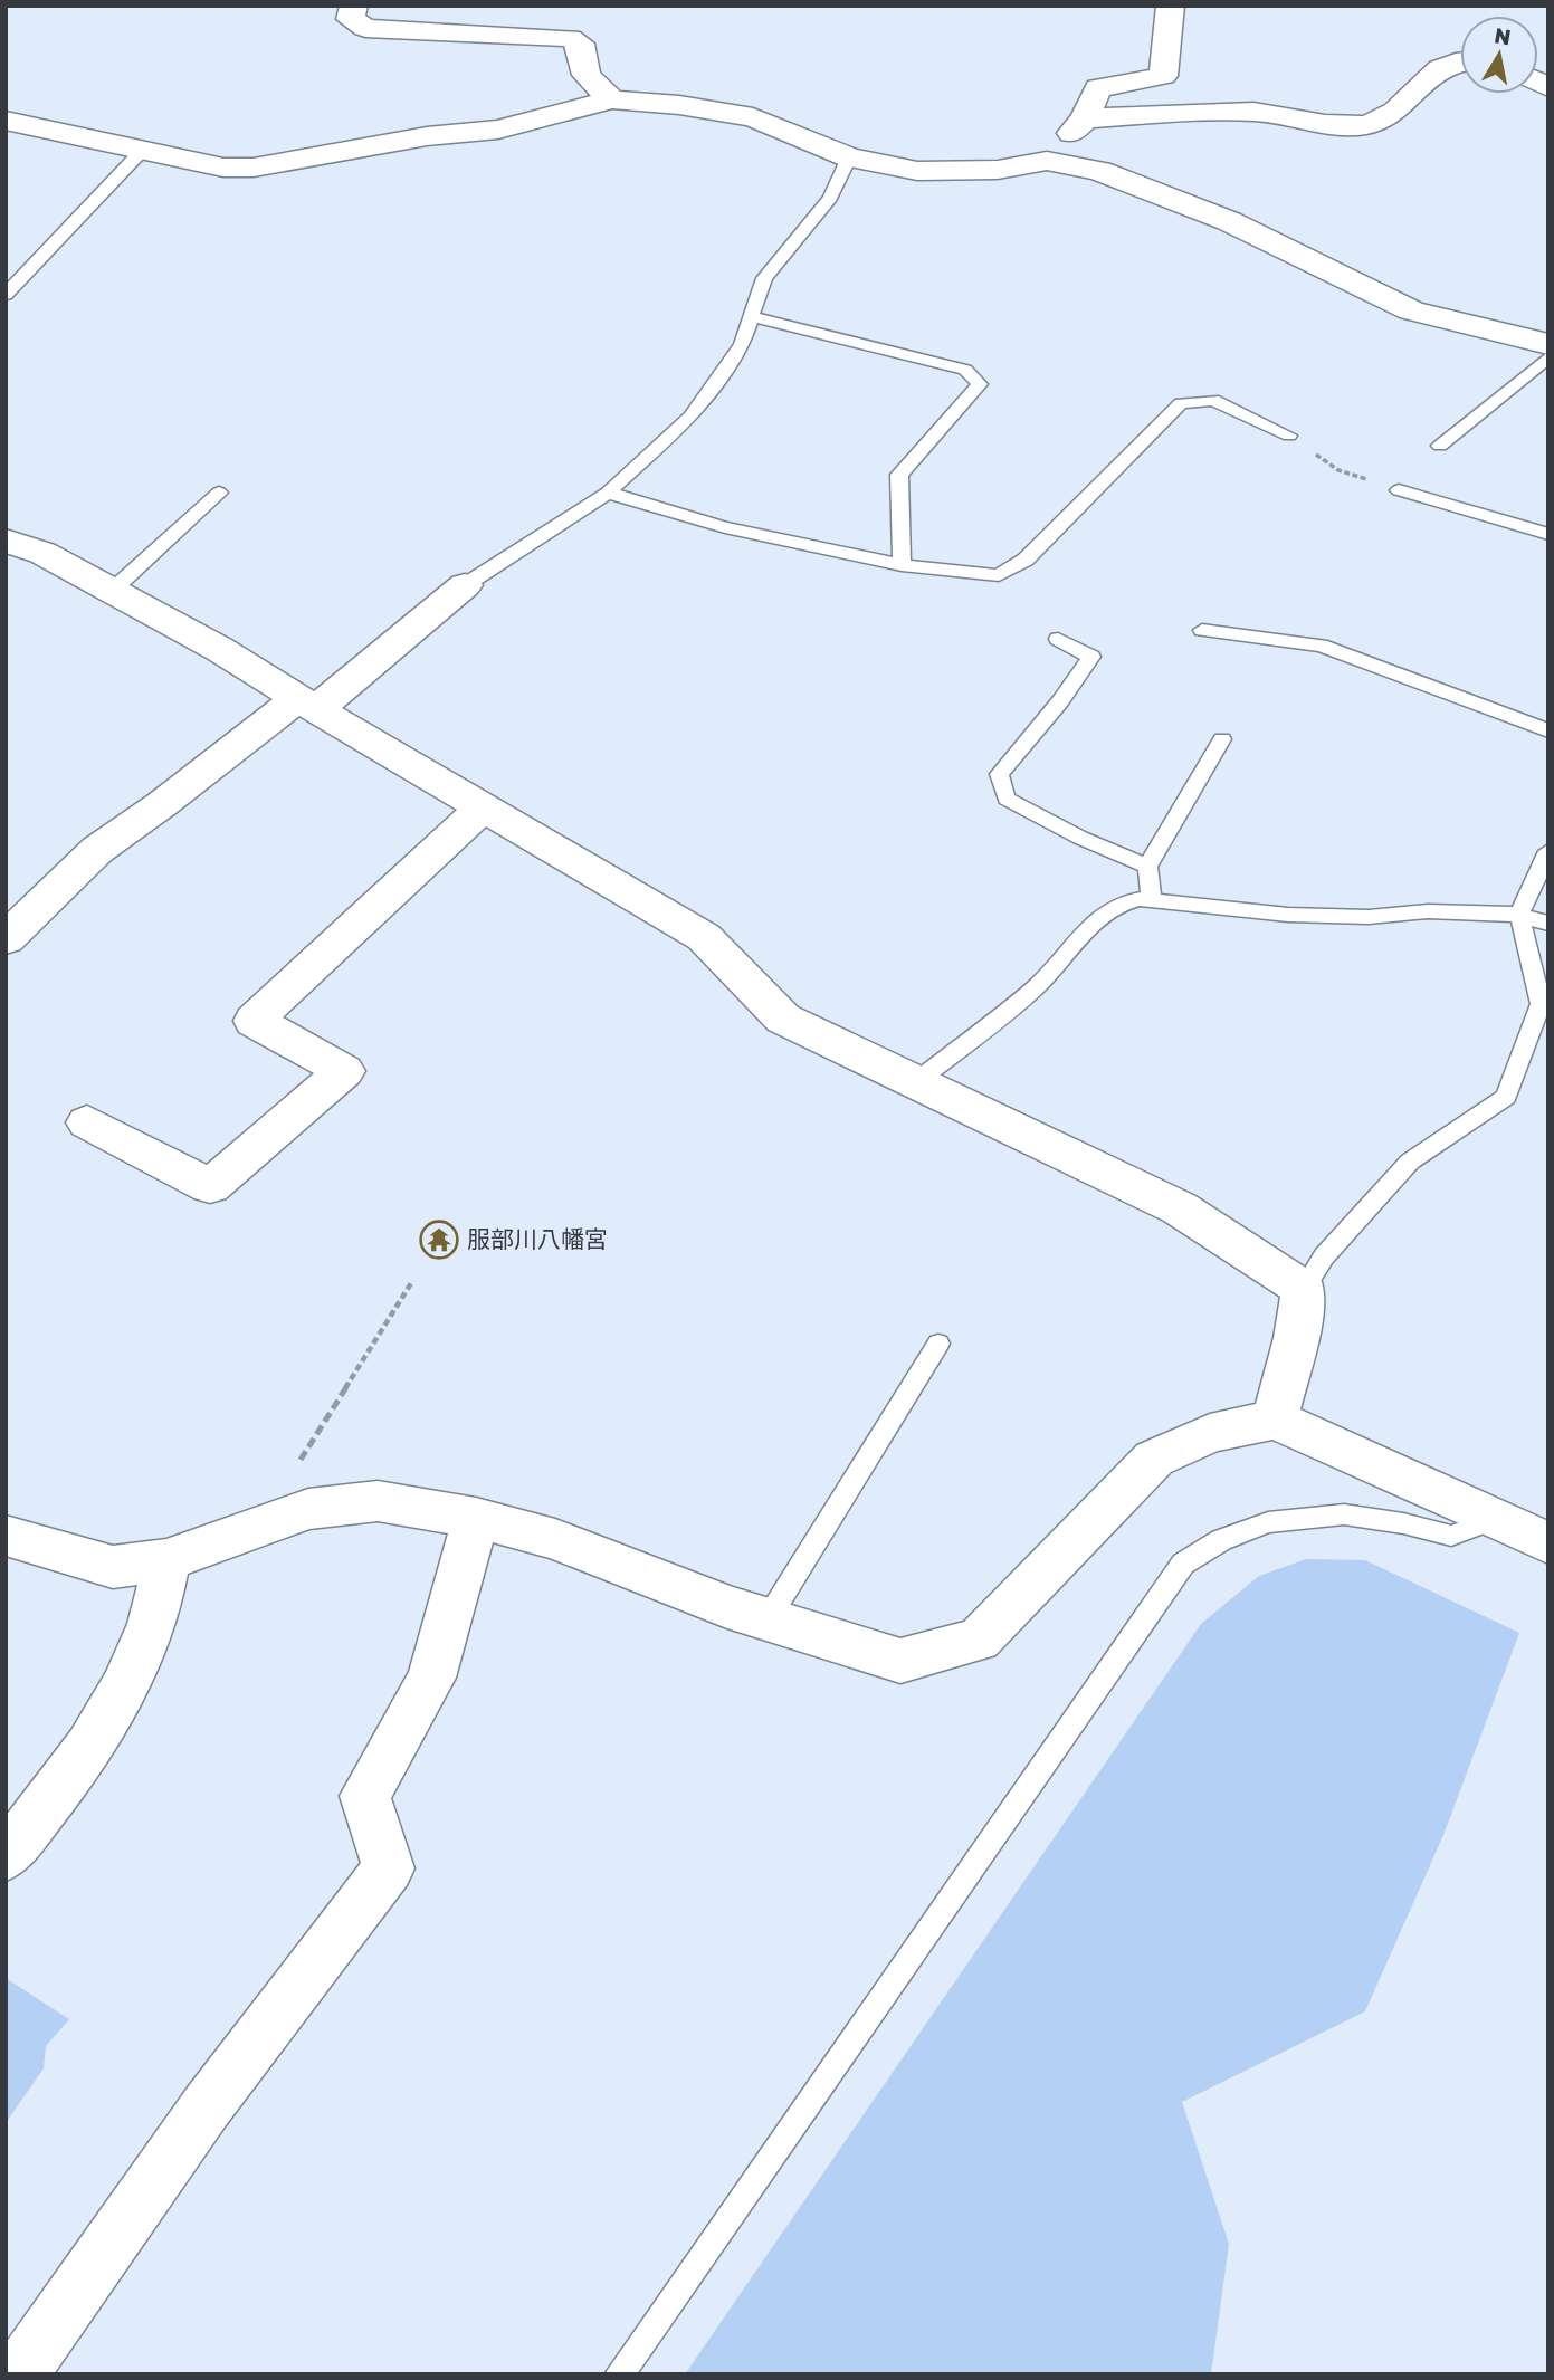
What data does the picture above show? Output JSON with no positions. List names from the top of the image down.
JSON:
{
  "places": {
    "temple": ["服部川八幡宮"]
  },
  "north": "top"
}
